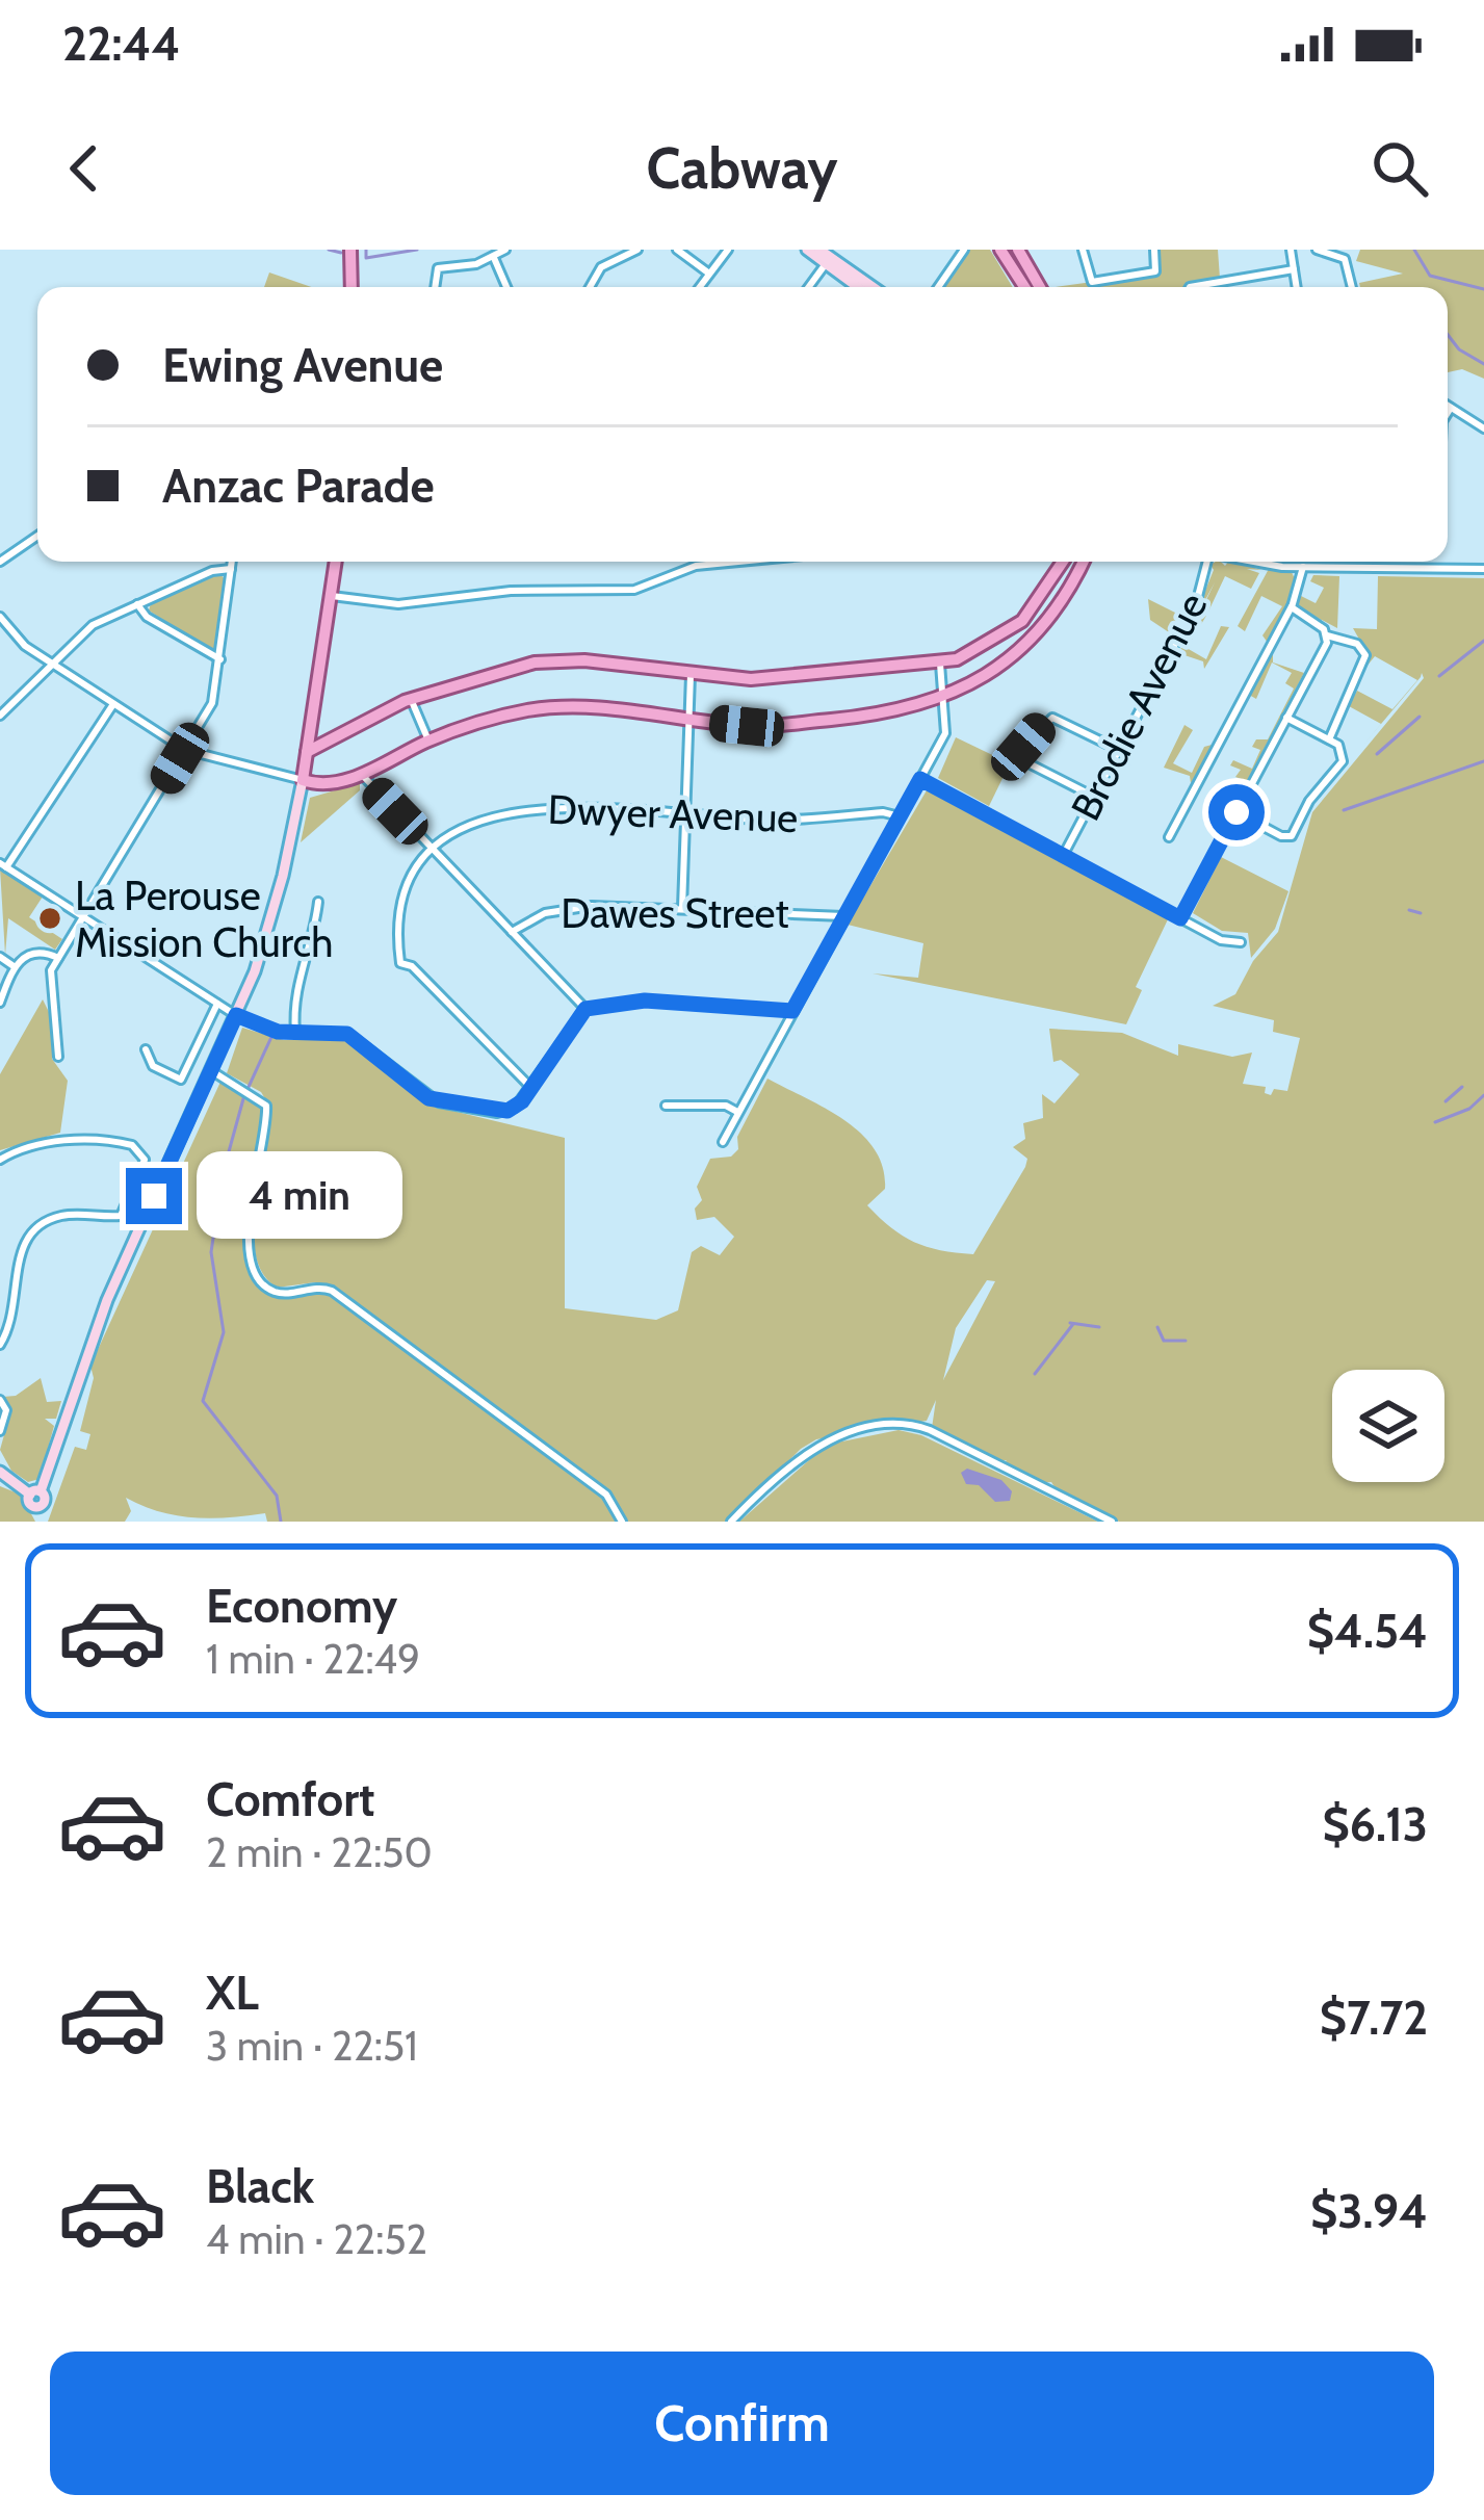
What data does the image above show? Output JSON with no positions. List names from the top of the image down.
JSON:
{
  "streets": {
    "street": ["Brodie Avenue", "Dwyer Avenue", "Dawes Street"]
  },
  "places": ["La Perouse Mission Church"],
  "page": {
    "status": "22:44",
    "header": "Cabway",
    "banner": ["Ewing Avenue", "Anzac Parade"],
    "bubble": "4 min",
    "list": [
      {
        "name": "Economy",
        "note": "1 min · 22:49",
        "value": "$4.54"
      },
      {
        "name": "Comfort",
        "note": "2 min · 22:50",
        "value": "$6.13"
      },
      {
        "name": "XL",
        "note": "3 min · 22:51",
        "value": "$7.72"
      },
      {
        "name": "Black",
        "note": "4 min · 22:52",
        "value": "$3.94"
      }
    ],
    "buttons": "Confirm"
  }
}
